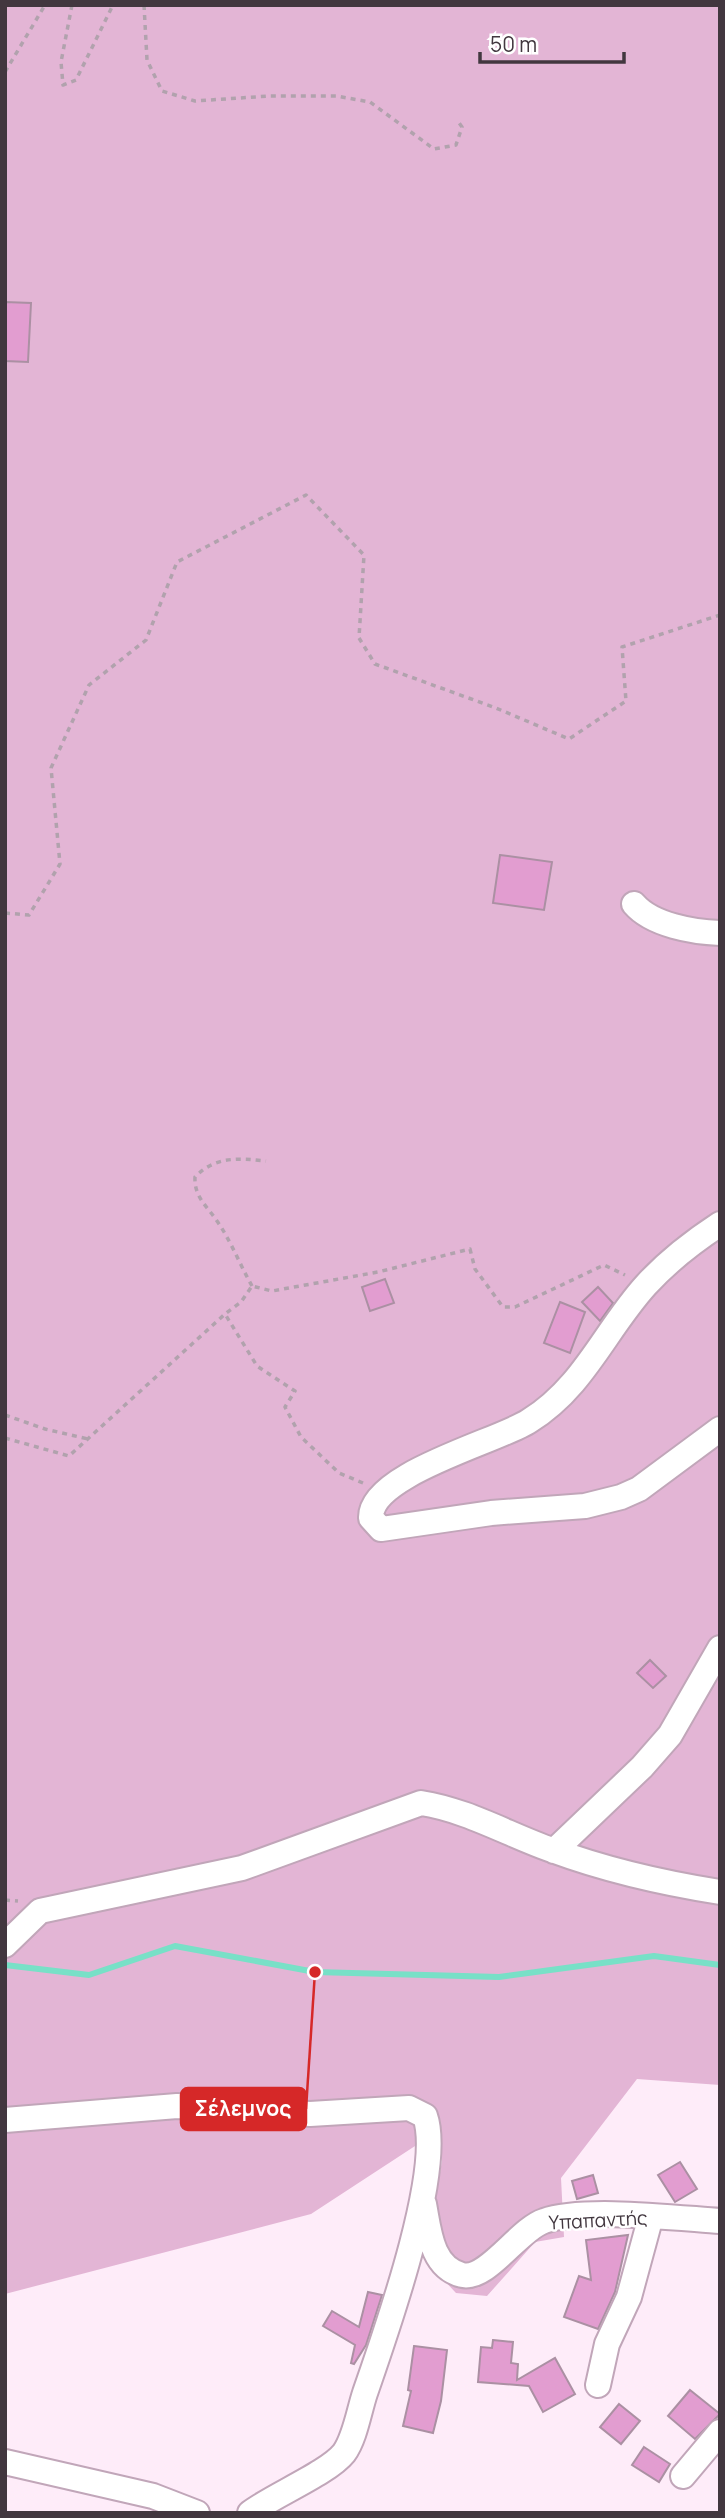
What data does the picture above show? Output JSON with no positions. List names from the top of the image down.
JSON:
{
  "streets": {
    "street": ["Υπαπαντής"]
  },
  "places": ["Σέλεμνος"],
  "scale_bar": "50 m"
}
